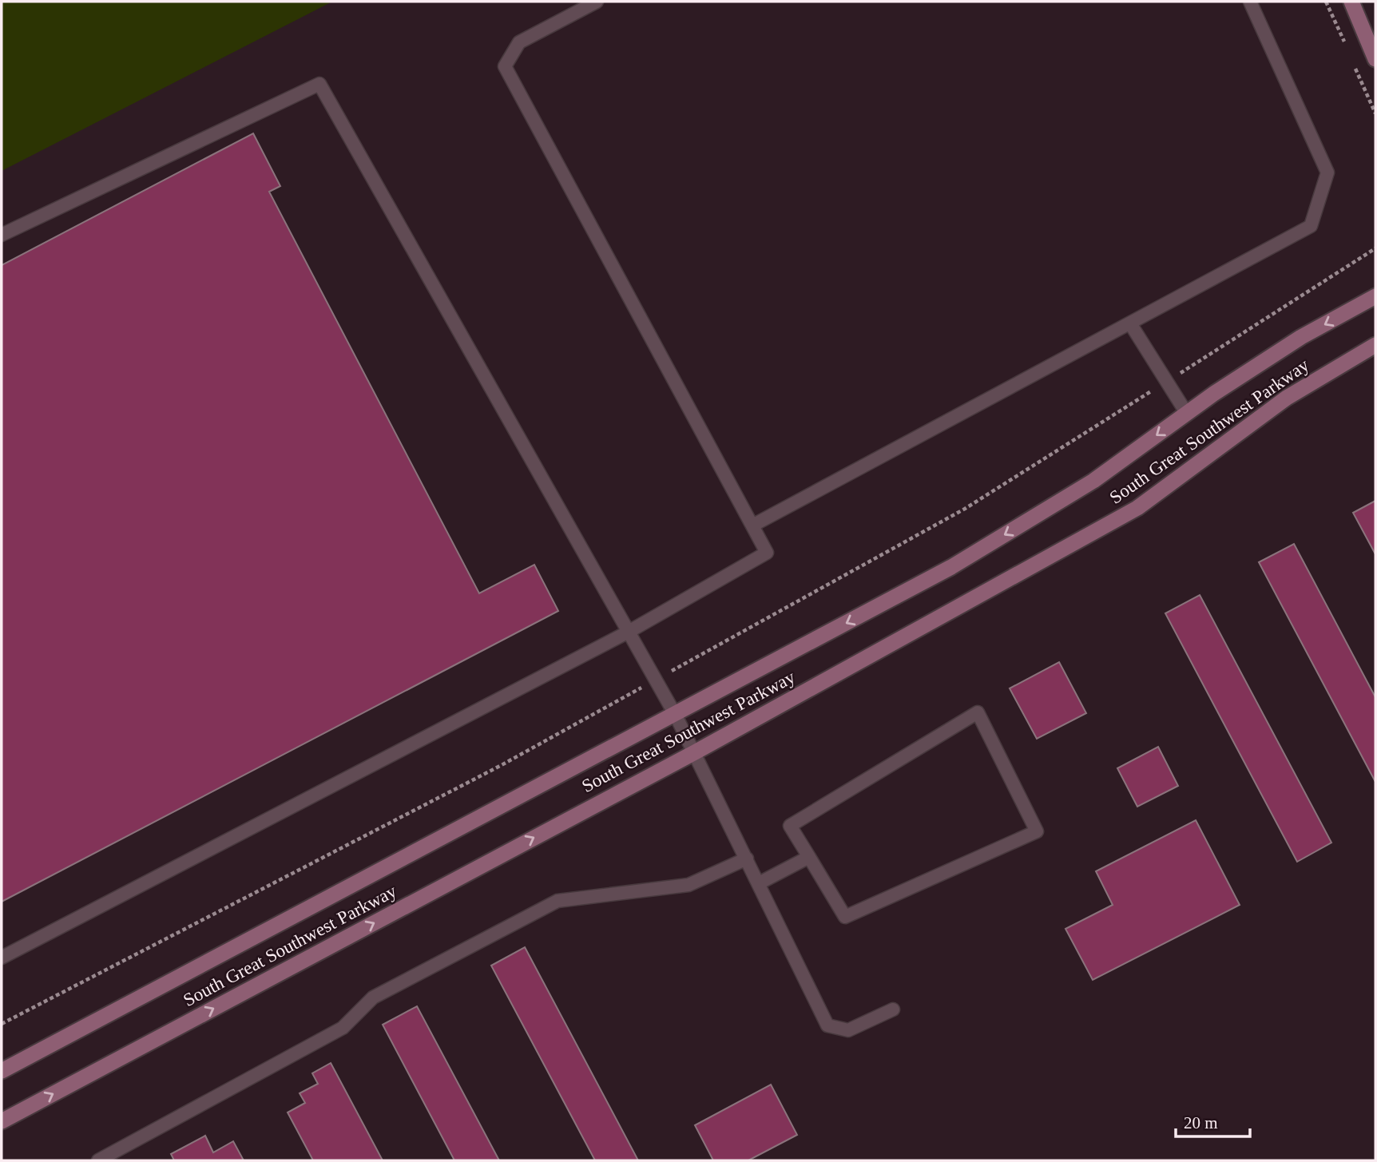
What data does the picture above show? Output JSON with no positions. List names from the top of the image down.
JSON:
{
  "streets": {
    "main road": ["South Great Southwest Parkway"]
  },
  "scale_bar": "20 m"
}
